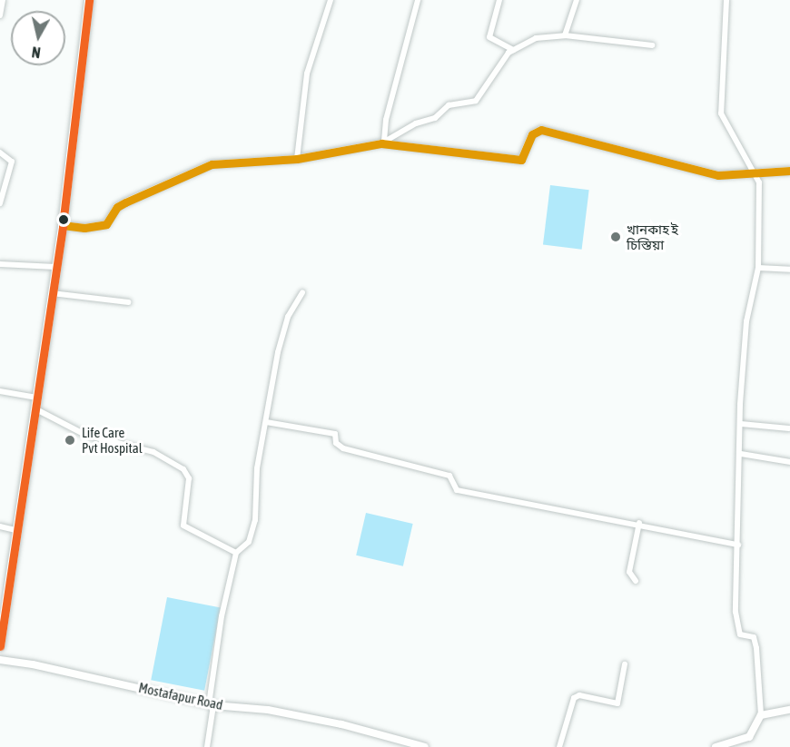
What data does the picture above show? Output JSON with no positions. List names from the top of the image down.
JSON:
{
  "streets": {
    "street": ["Mostafapur Road"]
  },
  "places": ["খানকাহ ই চিস্তিয়া", "Life Care Pvt Hospital"],
  "north": "bottom"
}
